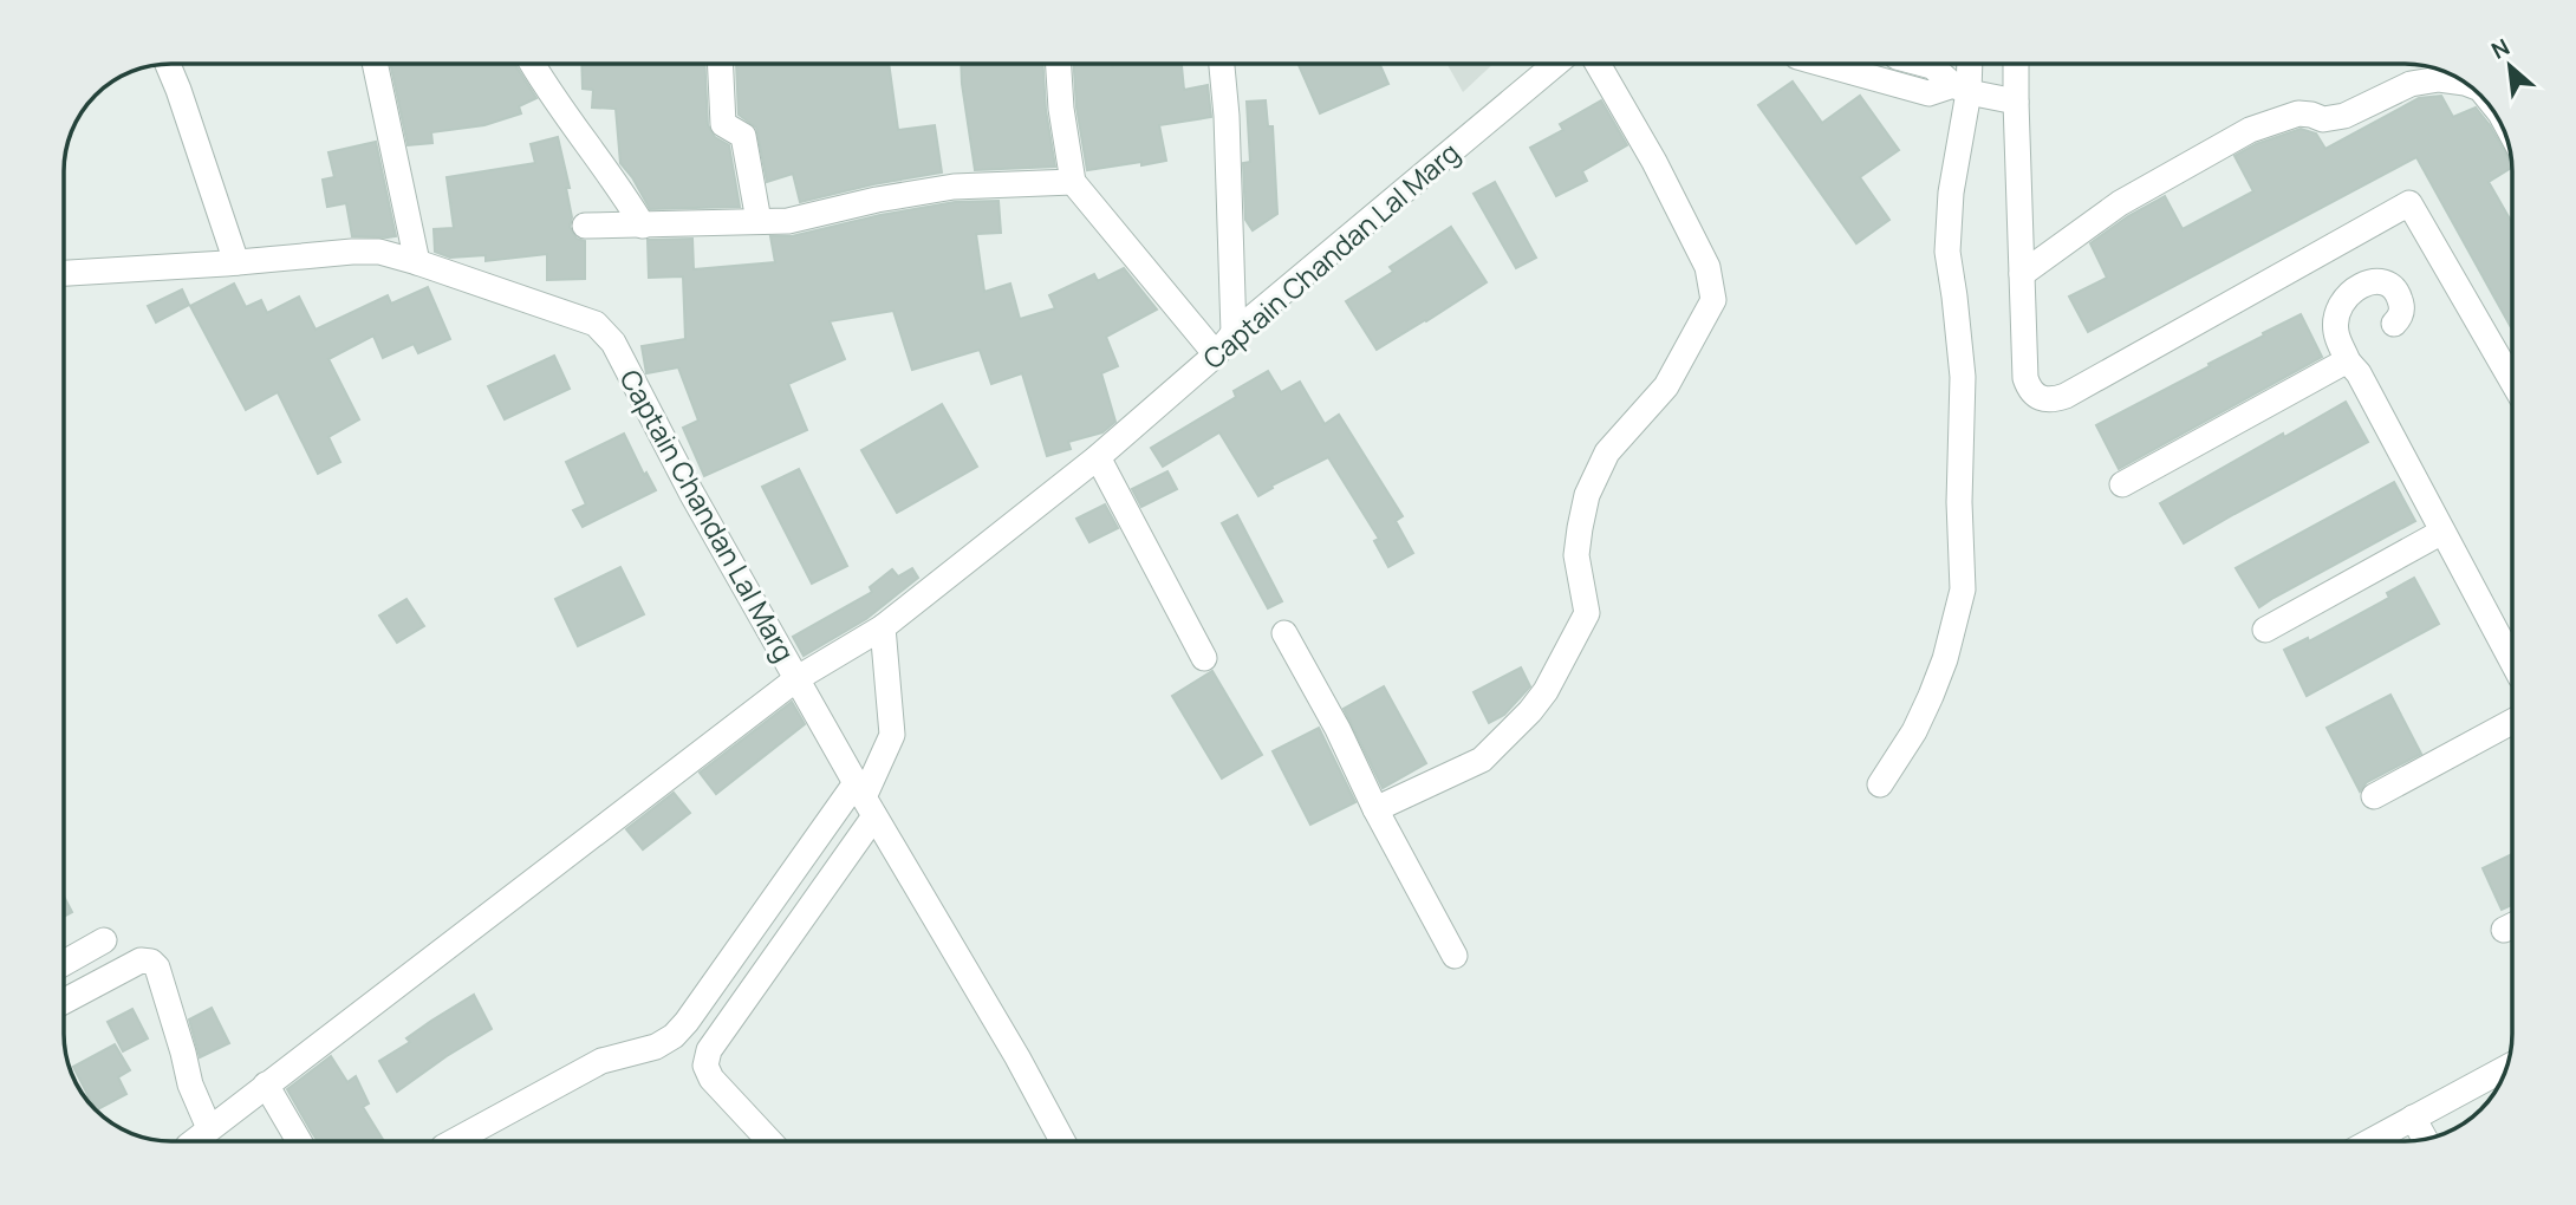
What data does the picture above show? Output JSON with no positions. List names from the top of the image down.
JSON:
{
  "streets": {
    "street": ["Captain Chandan Lal Marg"]
  },
  "north": "top left"
}
